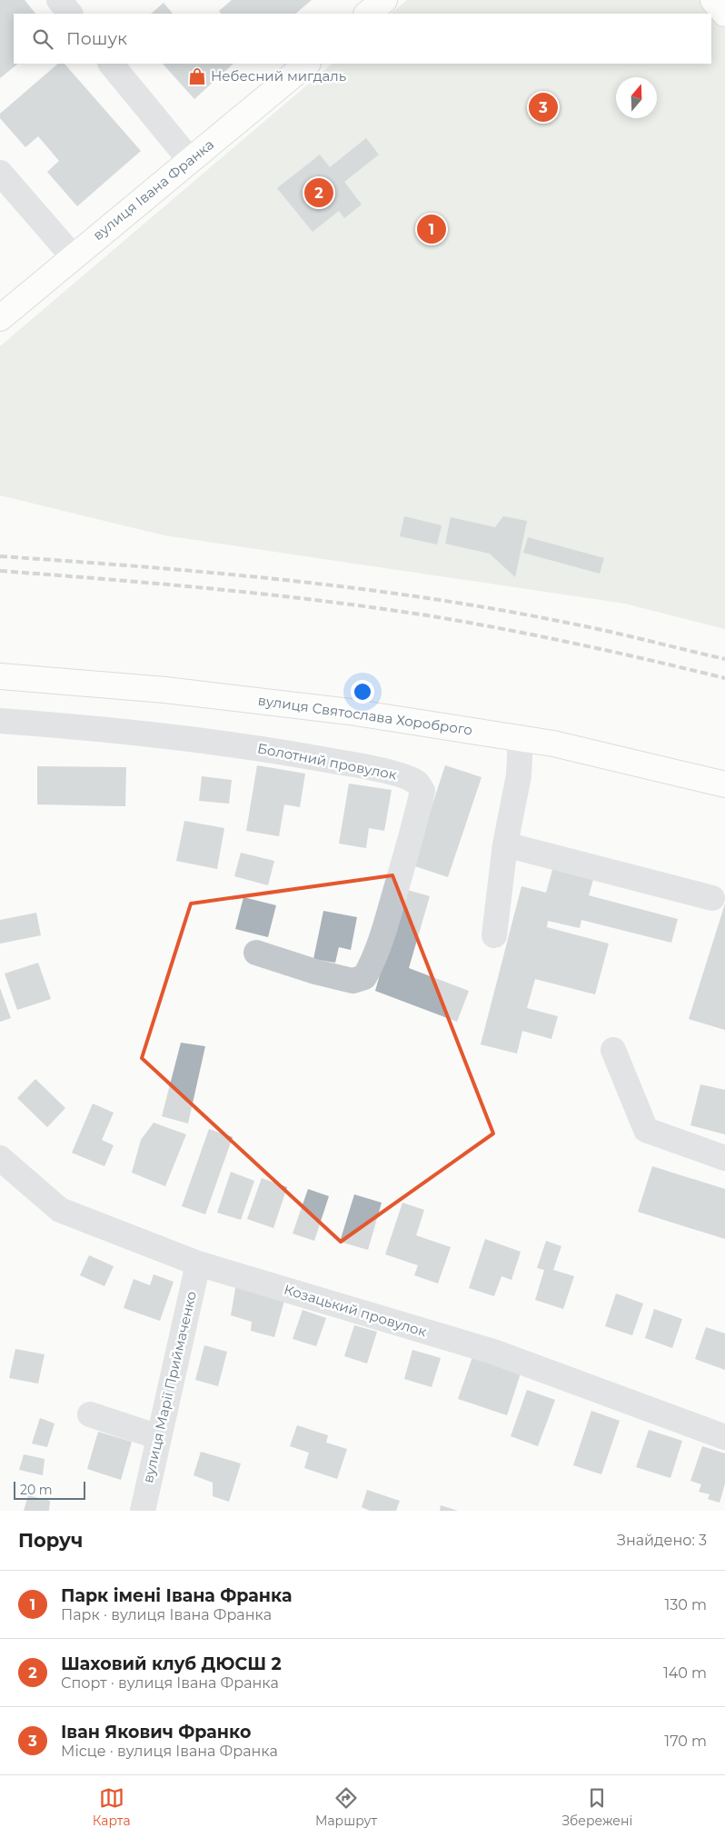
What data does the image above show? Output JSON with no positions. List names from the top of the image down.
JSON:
{
  "streets": {
    "main road": ["вулиця Івана Франка", "вулиця Святослава Хороброго"],
    "street": ["Болотний провулок", "Козацький провулок", "вулиця Марії Приймаченко"]
  },
  "crossings": [
    ["Козацький провулок", "вулиця Марії Приймаченко"]
  ],
  "places": {
    "shop": ["Небесний мигдаль"]
  },
  "scale_bar": "20 m",
  "north": "top",
  "page": {
    "search": "Пошук",
    "pins": ["3", "2", "1"],
    "scale": "20 m",
    "heading": ["Поруч", "Знайдено: 3"],
    "list": [
      {
        "mark": "1",
        "name": "Парк імені Івана Франка",
        "note": "Парк · вулиця Івана Франка",
        "value": "130 m"
      },
      {
        "mark": "2",
        "name": "Шаховий клуб ДЮСШ 2",
        "note": "Спорт · вулиця Івана Франка",
        "value": "140 m"
      },
      {
        "mark": "3",
        "name": "Іван Якович Франко",
        "note": "Місце · вулиця Івана Франка",
        "value": "170 m"
      }
    ],
    "nav": ["Карта", "Маршрут", "Збережені"]
  }
}
